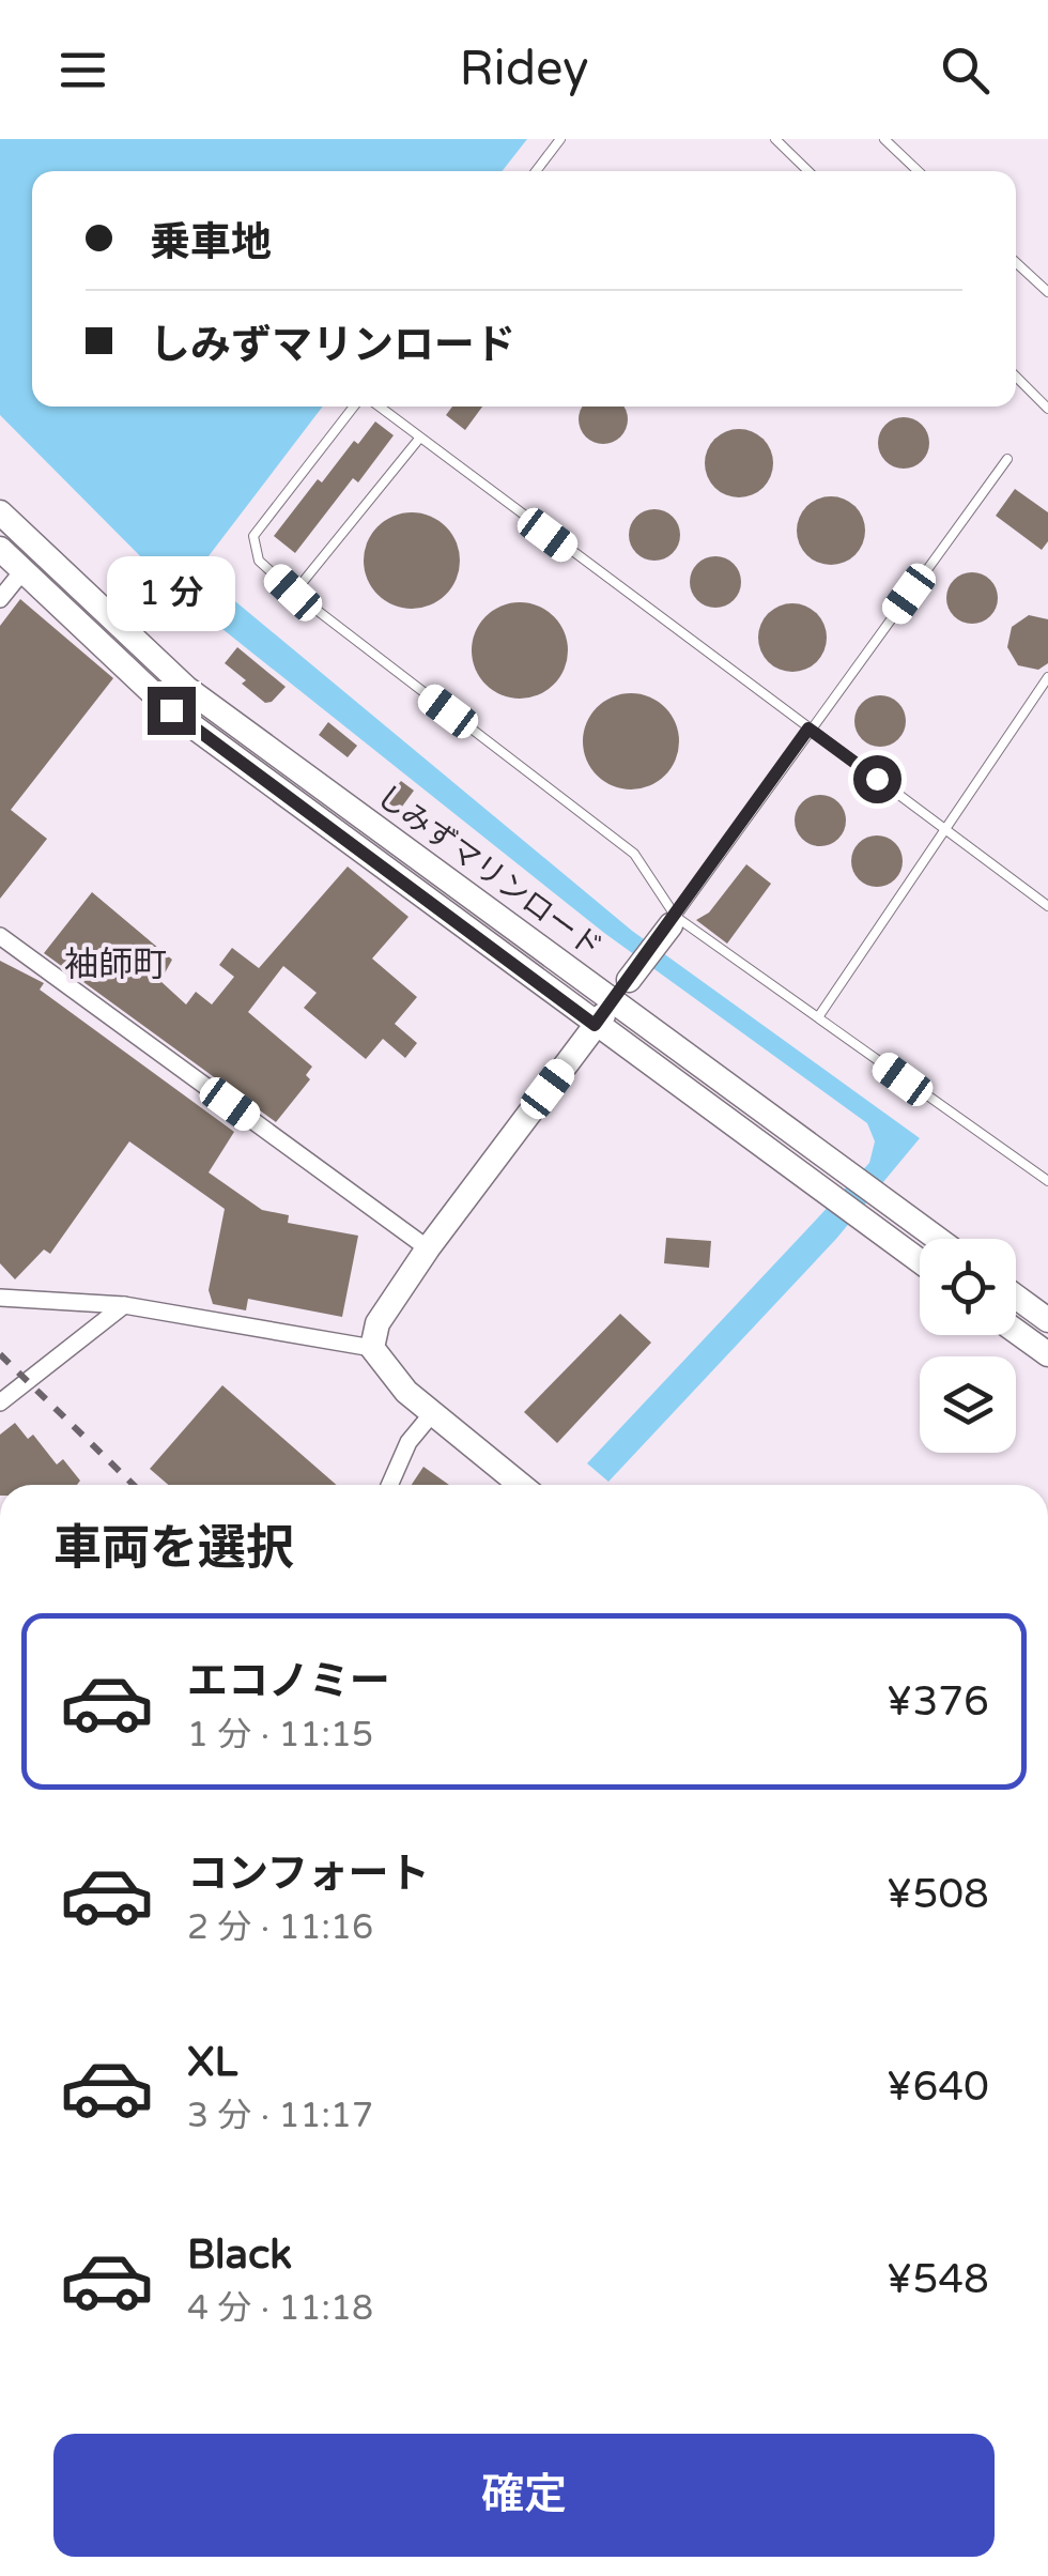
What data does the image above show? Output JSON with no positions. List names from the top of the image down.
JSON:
{
  "streets": {
    "street": ["しみずマリンロード"]
  },
  "districts": ["袖師町"],
  "page": {
    "header": "Ridey",
    "banner": ["乗車地", "しみずマリンロード"],
    "bubble": "1 分",
    "heading": "車両を選択",
    "list": [
      {
        "name": "エコノミー",
        "note": "1 分 · 11:15",
        "value": "¥376"
      },
      {
        "name": "コンフォート",
        "note": "2 分 · 11:16",
        "value": "¥508"
      },
      {
        "name": "XL",
        "note": "3 分 · 11:17",
        "value": "¥640"
      },
      {
        "name": "Black",
        "note": "4 分 · 11:18",
        "value": "¥548"
      }
    ],
    "buttons": "確定"
  }
}
